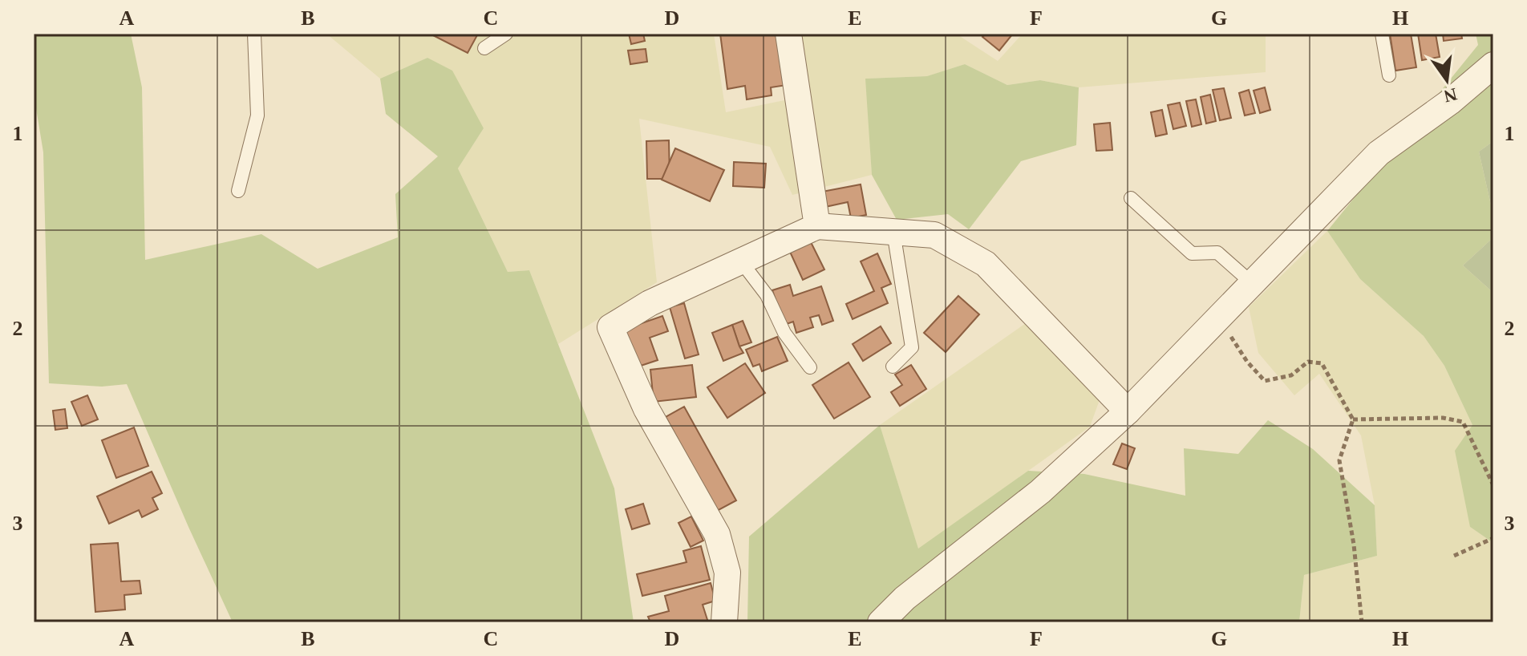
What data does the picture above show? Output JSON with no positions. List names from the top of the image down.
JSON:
{
  "north": "bottom",
  "grid": {
    "columns": [
      "A",
      "B",
      "C",
      "D",
      "E",
      "F",
      "G",
      "H"
    ],
    "rows": ["1", "2", "3"]
  }
}
